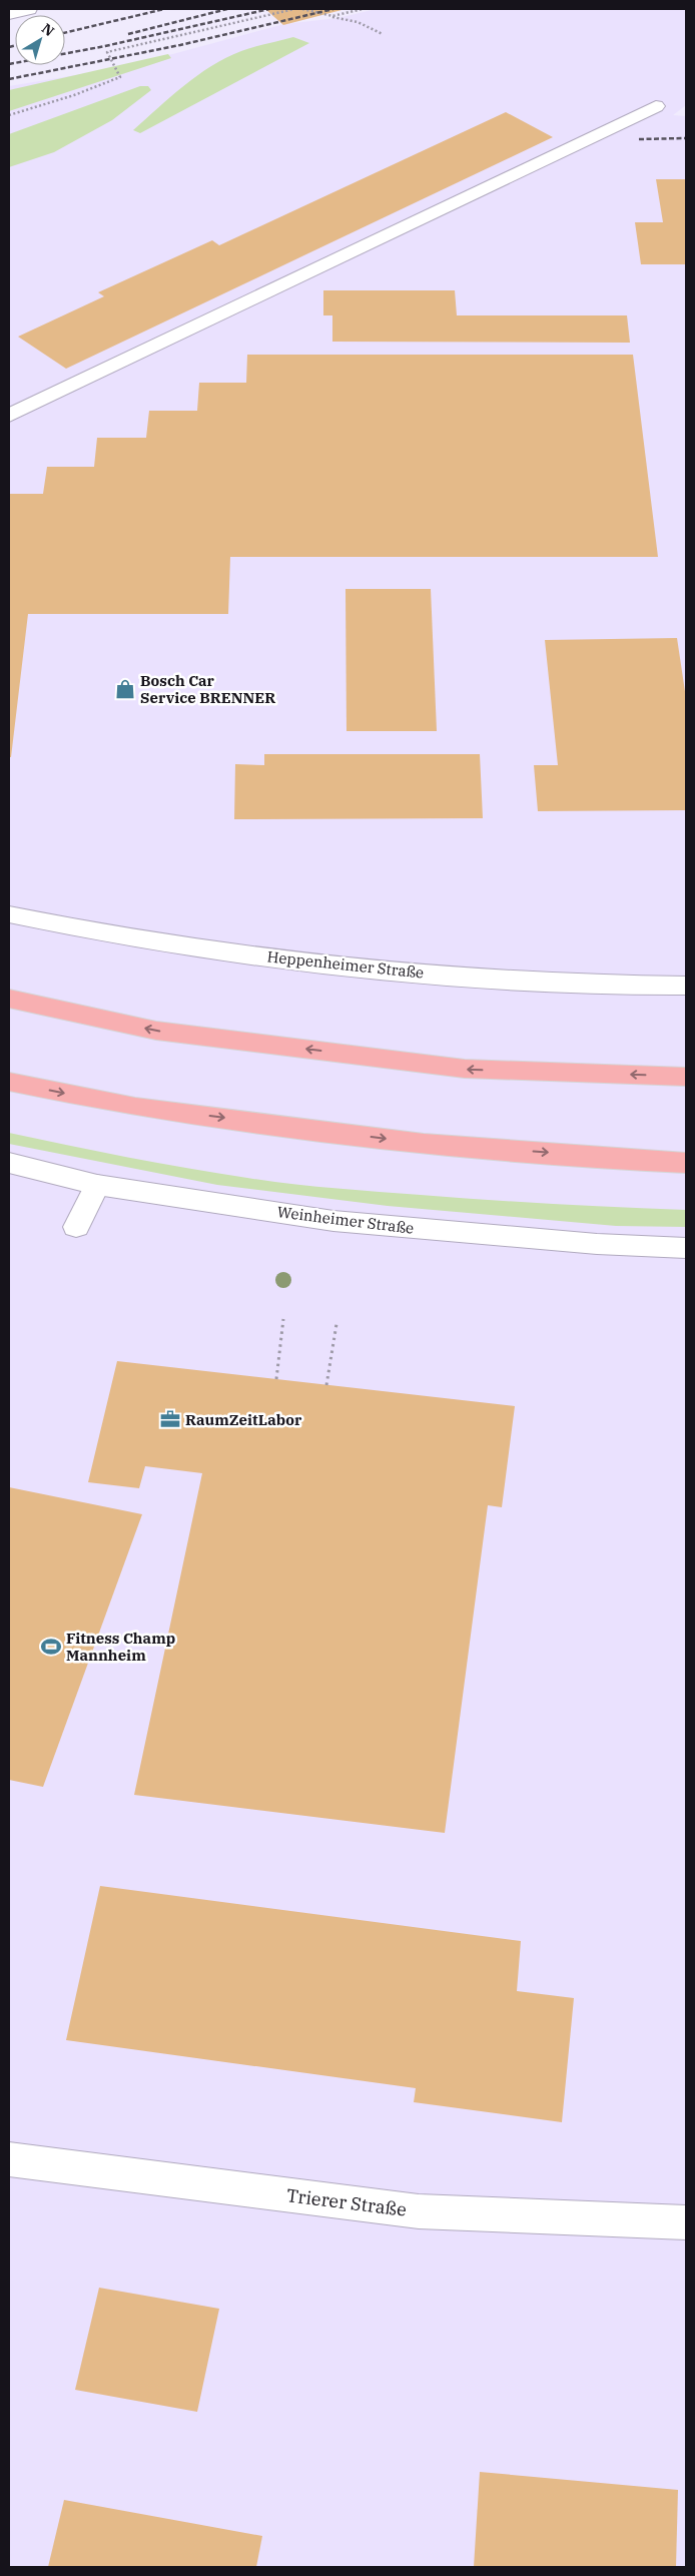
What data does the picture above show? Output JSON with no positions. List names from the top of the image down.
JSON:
{
  "streets": {
    "street": ["Heppenheimer Straße", "Weinheimer Straße", "Trierer Straße"]
  },
  "places": {
    "shop": ["Bosch Car Service BRENNER"],
    "office": ["RaumZeitLabor"],
    "sports": ["Fitness Champ Mannheim"]
  },
  "north": "top right"
}
